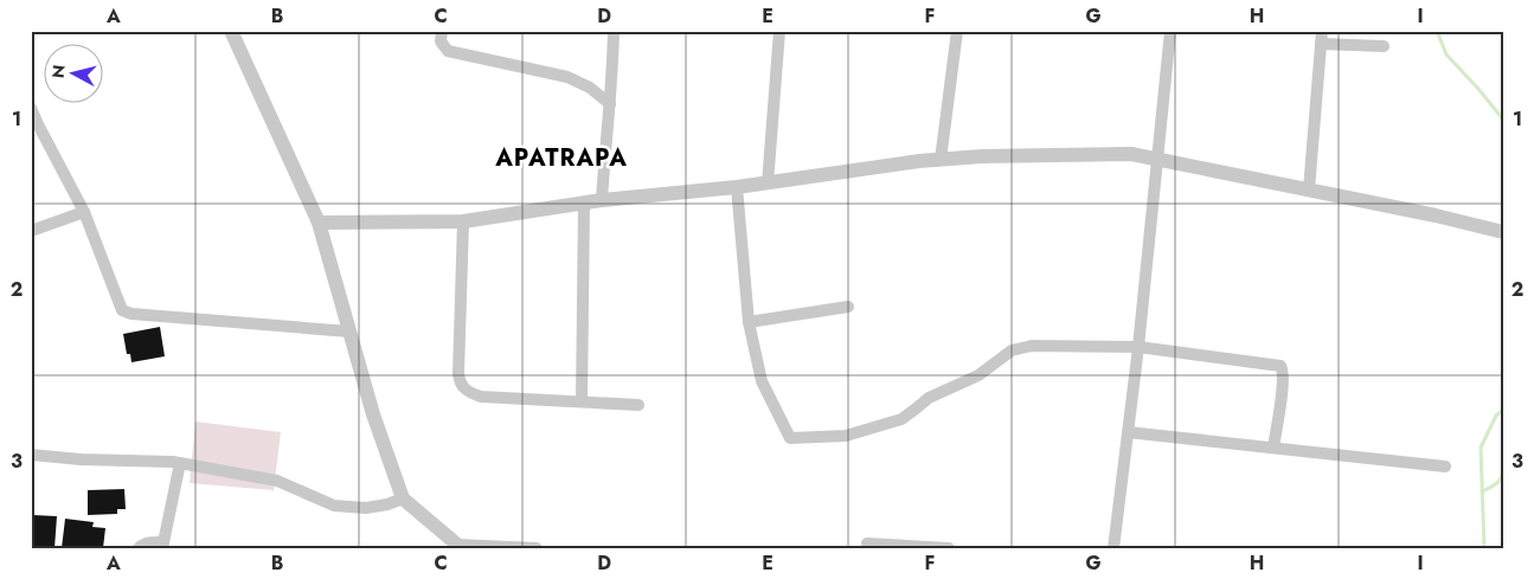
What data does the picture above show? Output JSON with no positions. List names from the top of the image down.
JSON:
{
  "districts": ["APATRAPA"],
  "north": "left",
  "grid": {
    "columns": [
      "A",
      "B",
      "C",
      "D",
      "E",
      "F",
      "G",
      "H",
      "I"
    ],
    "rows": ["1", "2", "3"]
  }
}
